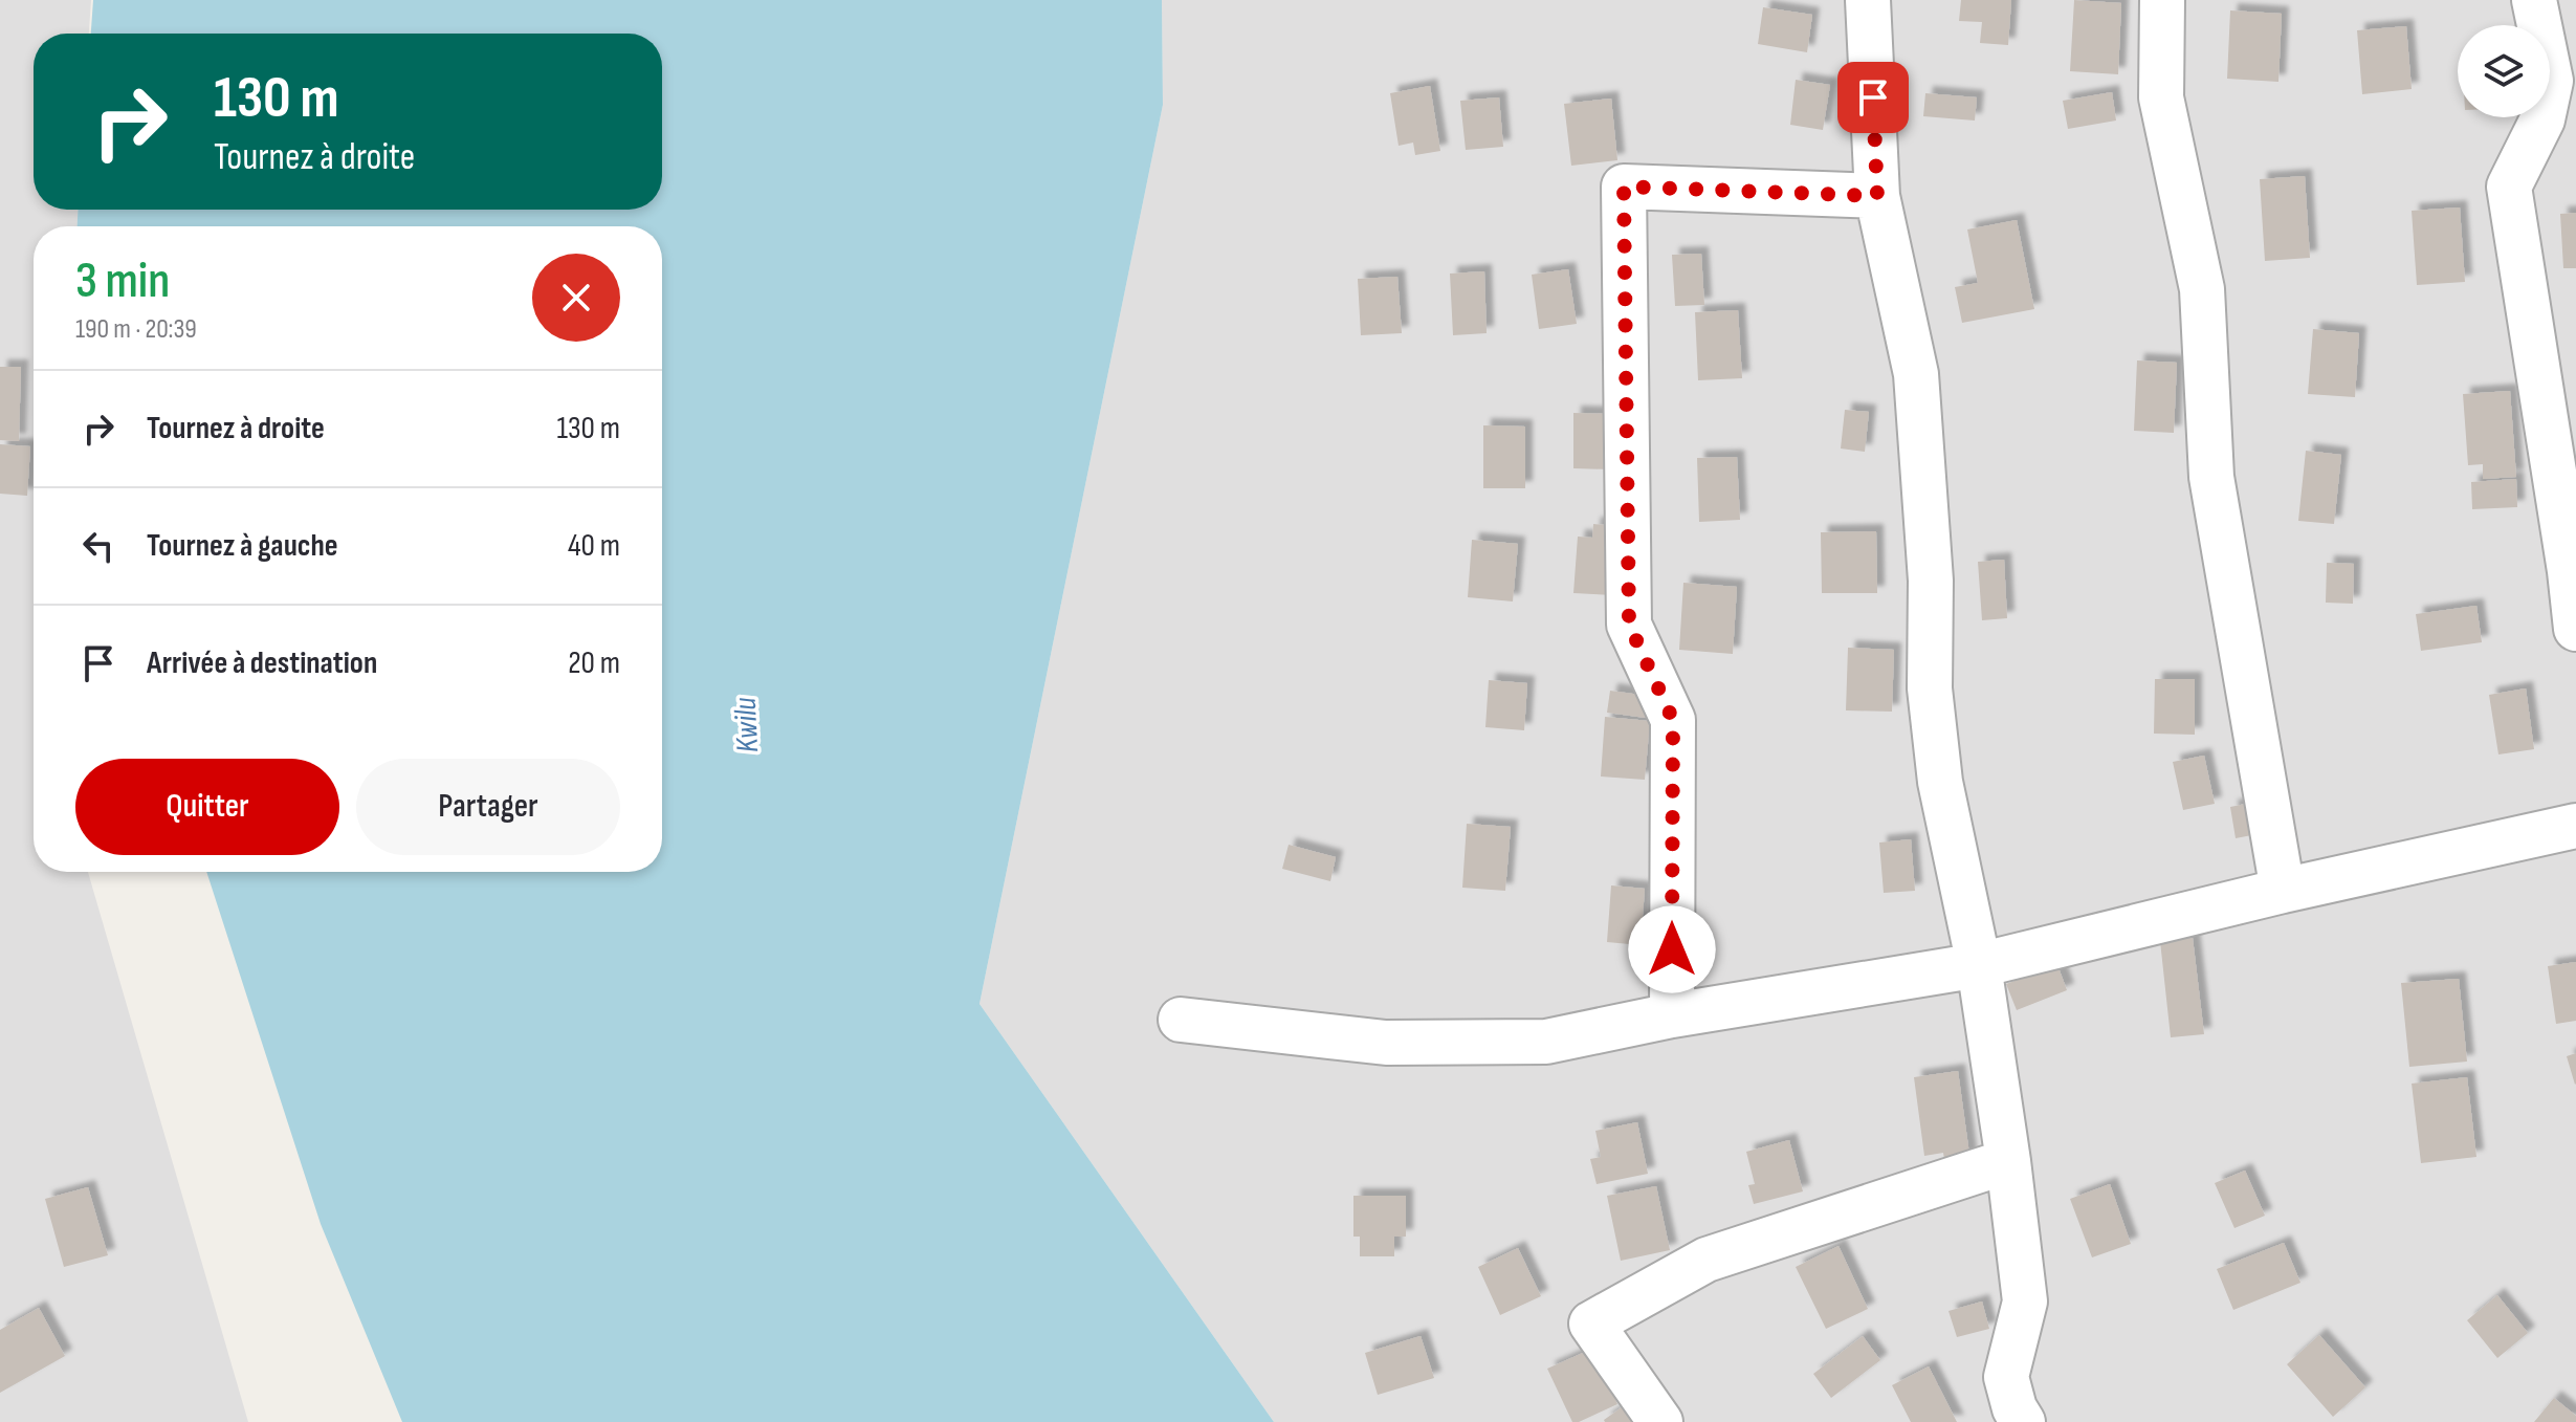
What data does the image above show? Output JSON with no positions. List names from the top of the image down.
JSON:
{
  "water": ["Kwilu"],
  "page": {
    "turn": ["130 m", "Tournez à droite"],
    "heading": ["3 min", "190 m · 20:39"],
    "list": [
      {
        "name": "Tournez à droite",
        "value": "130 m"
      },
      {
        "name": "Tournez à gauche",
        "value": "40 m"
      },
      {
        "name": "Arrivée à destination",
        "value": "20 m"
      }
    ],
    "buttons": ["Quitter", "Partager"]
  }
}
